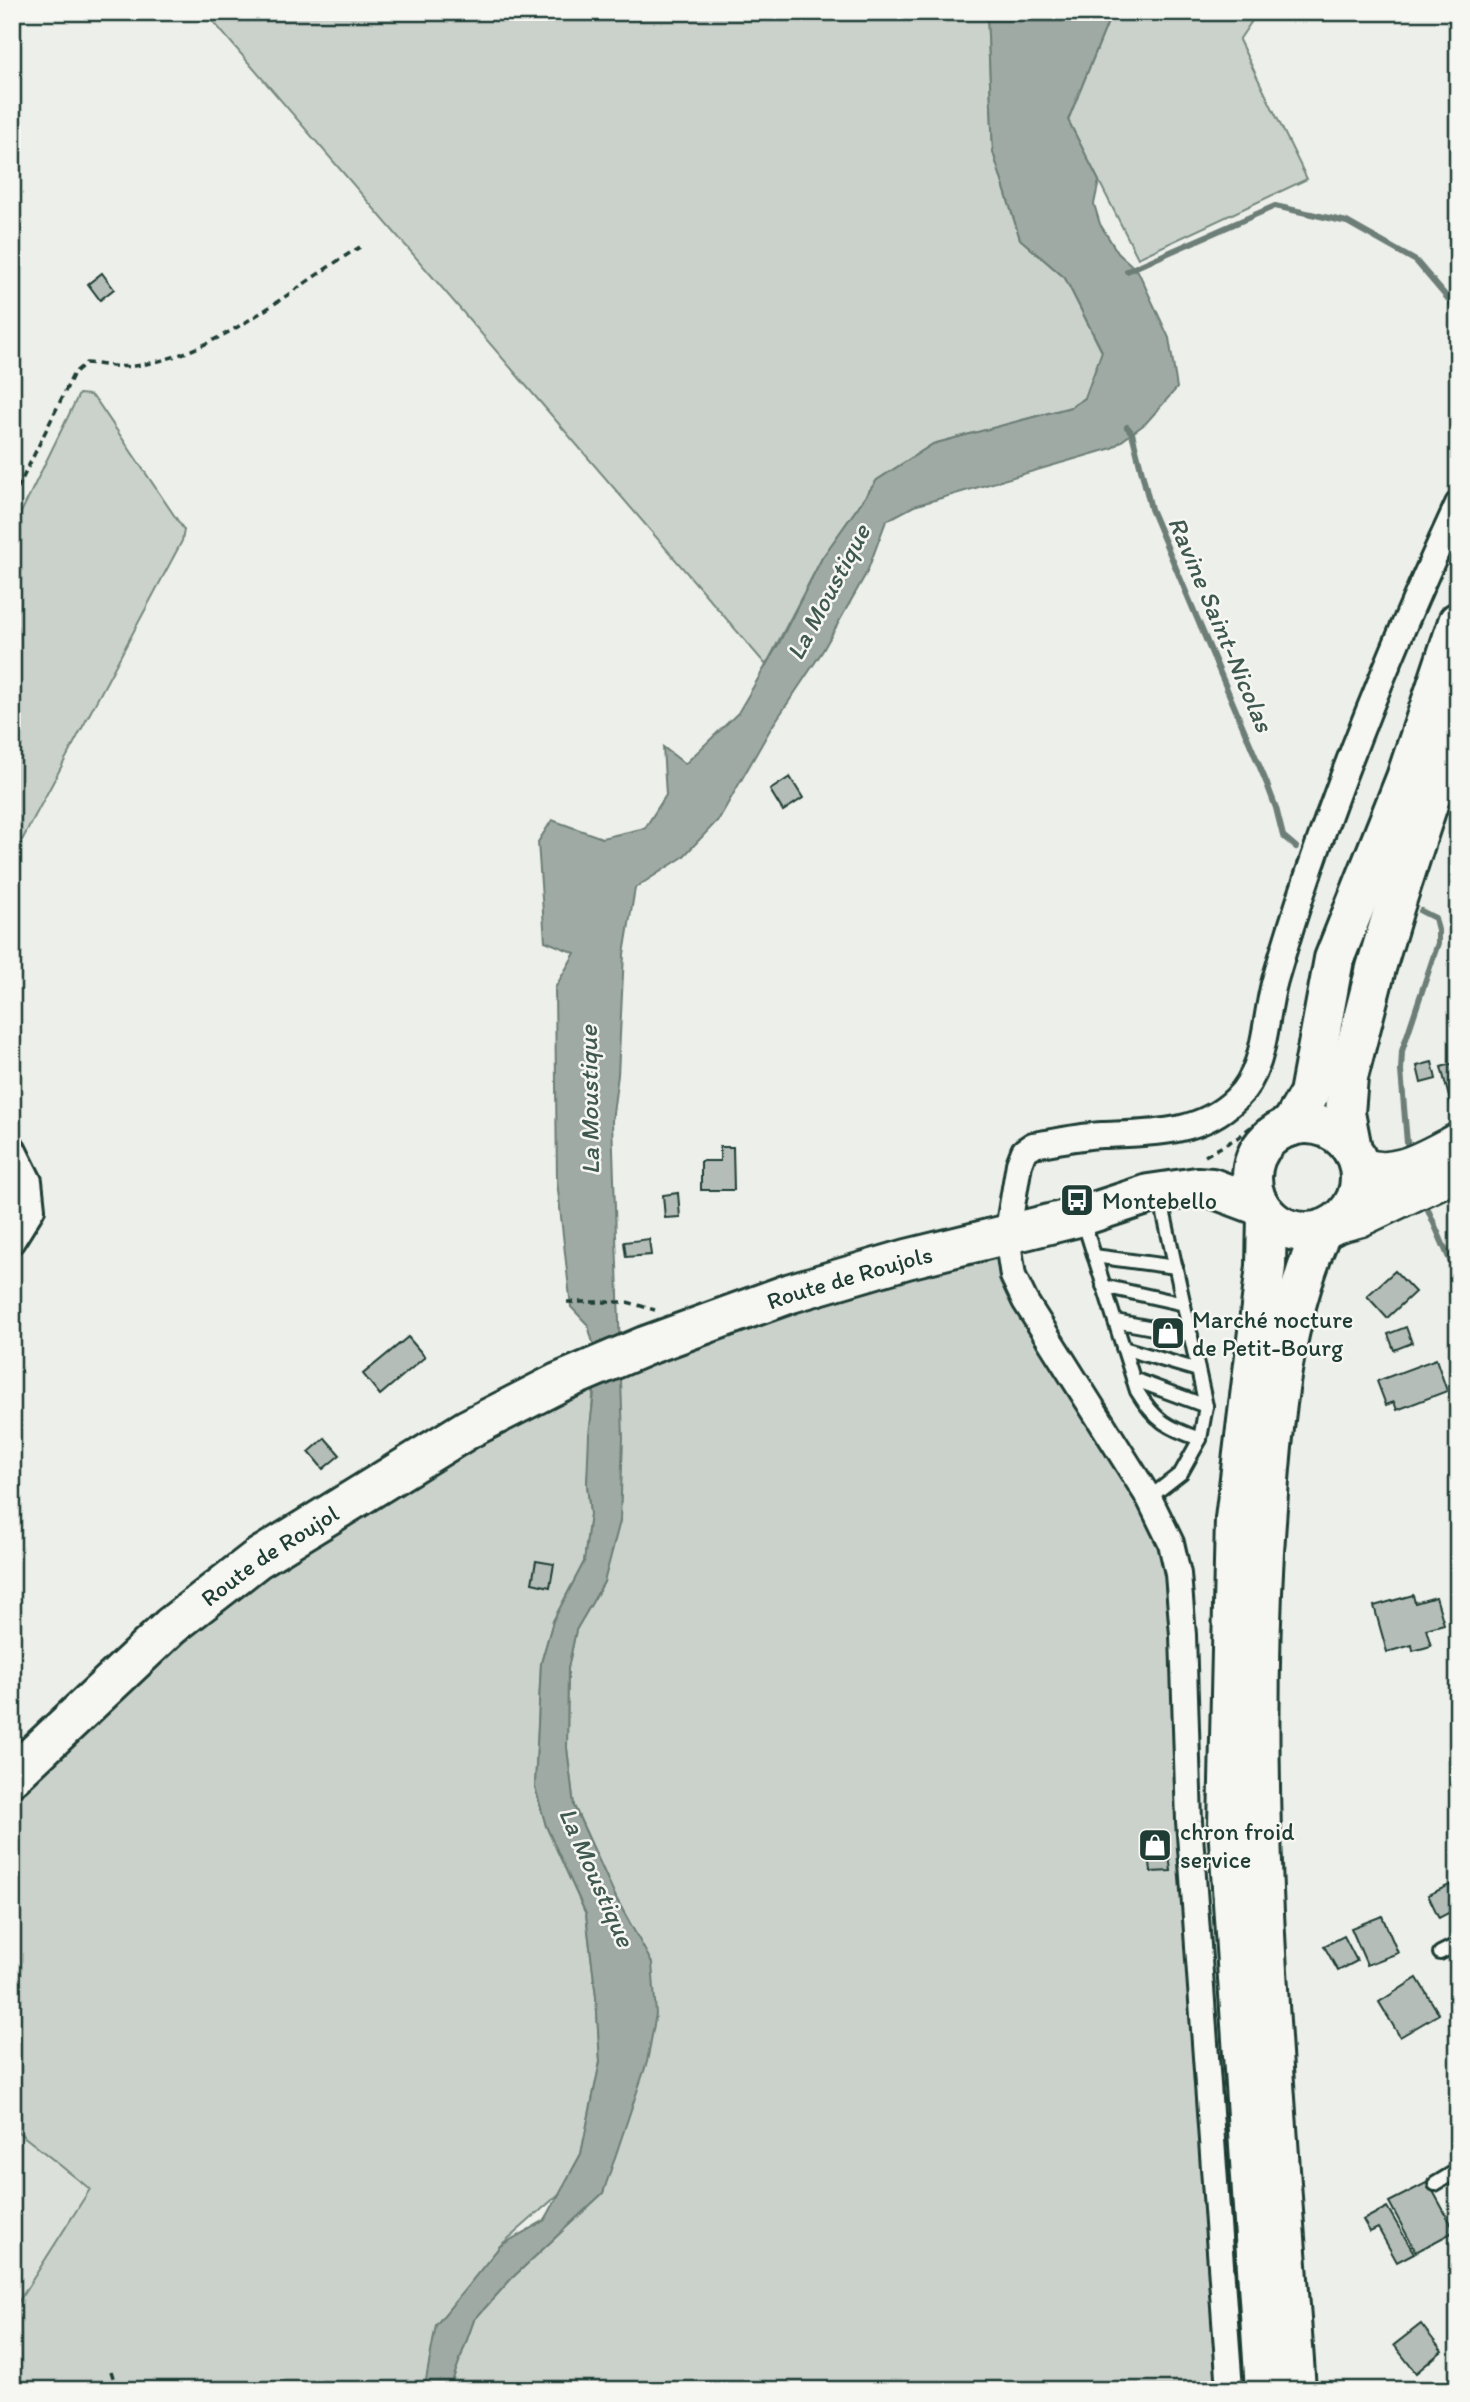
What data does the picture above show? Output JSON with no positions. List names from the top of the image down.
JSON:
{
  "streets": {
    "main road": ["Route de Roujols", "Route de Roujol"]
  },
  "crossings": [
    ["Route de Roujols", "Route de Roujol"]
  ],
  "water": ["La Moustique", "Ravine Saint-Nicolas"],
  "places": {
    "bus stop": ["Montebello"],
    "shop": ["Marché nocture de Petit-Bourg", "chron froid service"]
  }
}
